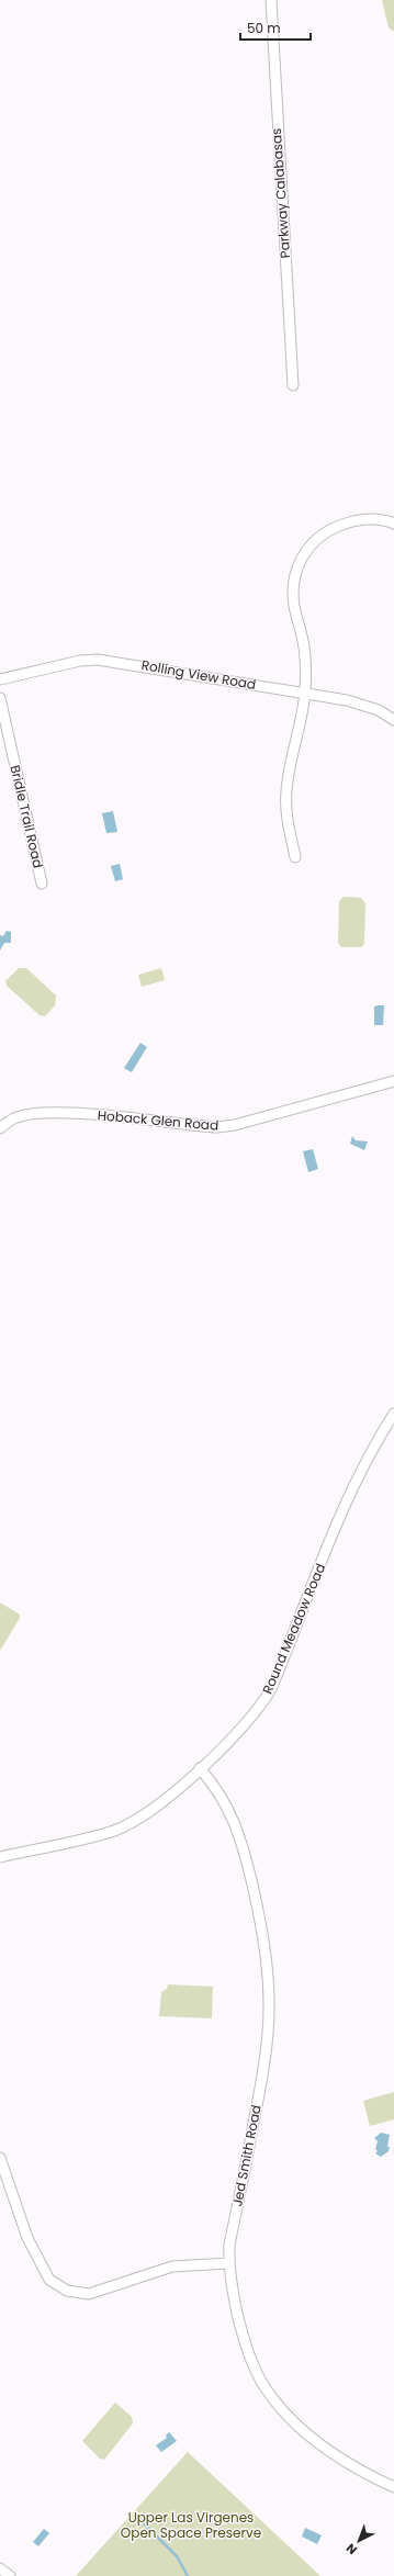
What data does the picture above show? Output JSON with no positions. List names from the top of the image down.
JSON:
{
  "streets": {
    "street": [
      "Parkway Calabasas",
      "Rolling View Road",
      "Bridle Trail Road",
      "Hoback Glen Road",
      "Round Meadow Road",
      "Jed Smith Road"
    ]
  },
  "crossings": [
    ["Round Meadow Road", "Jed Smith Road"]
  ],
  "parks": ["Upper Las Virgenes Open Space Preserve"],
  "scale_bar": "50 m",
  "north": "bottom left"
}
